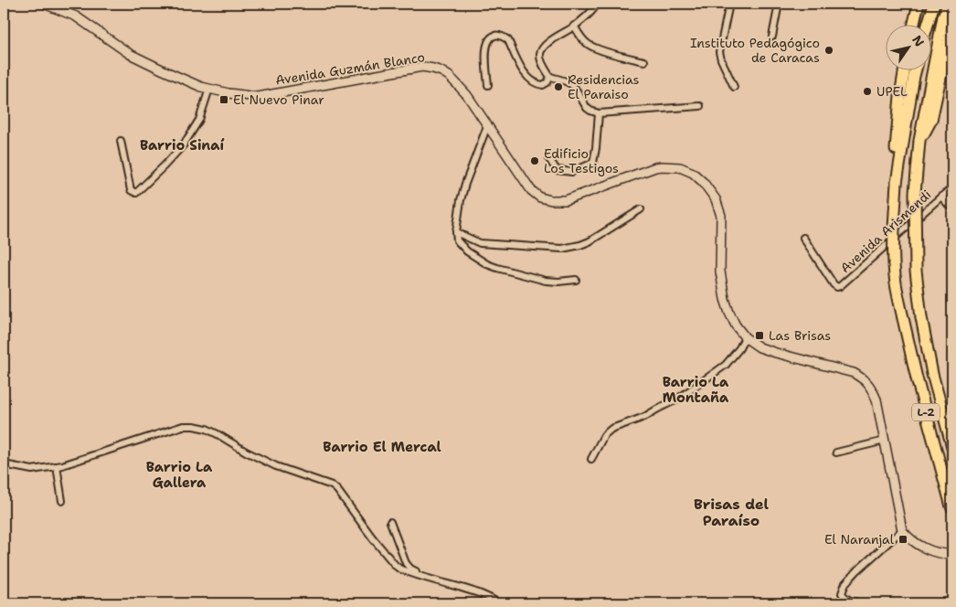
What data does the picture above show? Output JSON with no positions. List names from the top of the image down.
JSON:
{
  "streets": {
    "highway": ["L-2"],
    "street": ["Avenida Guzmán Blanco", "Avenida Arismendi"]
  },
  "districts": [
    "Barrio Sinaí",
    "Barrio La Montaña",
    "Barrio El Mercal",
    "Barrio La Gallera",
    "Brisas del Paraíso"
  ],
  "places": {
    "other": [
      "Instituto Pedagógico de Caracas",
      "Residencias El Paraiso",
      "UPEL",
      "Edificio Los Testigos"
    ],
    "transit": ["El Nuevo Pinar", "Las Brisas", "El Naranjal"]
  },
  "north": "top right"
}
